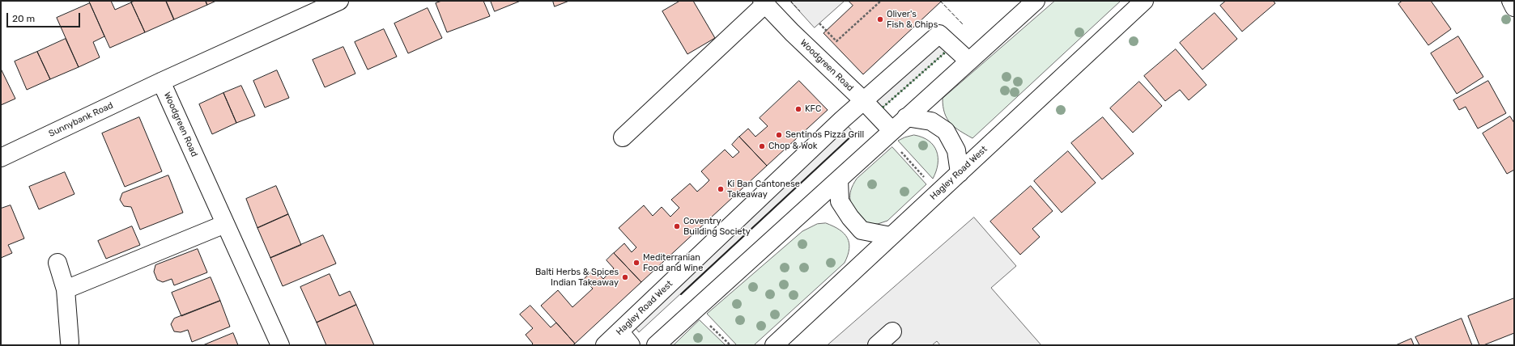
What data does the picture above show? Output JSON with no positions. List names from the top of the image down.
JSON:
{
  "streets": {
    "main road": ["Woodgreen Road", "Sunnybank Road", "Hagley Road West"]
  },
  "crossings": [
    ["Woodgreen Road", "Sunnybank Road"],
    ["Woodgreen Road", "Hagley Road West"]
  ],
  "places": [
    "Oliver's Fish & Chips",
    "KFC",
    "Sentinos Pizza Grill",
    "Chop & Wok",
    "Ki Ban Cantonese Takeaway",
    "Coventry Building Society",
    "Mediterranian Food and Wine",
    "Balti Herbs & Spices Indian Takeaway"
  ],
  "scale_bar": "20 m"
}
